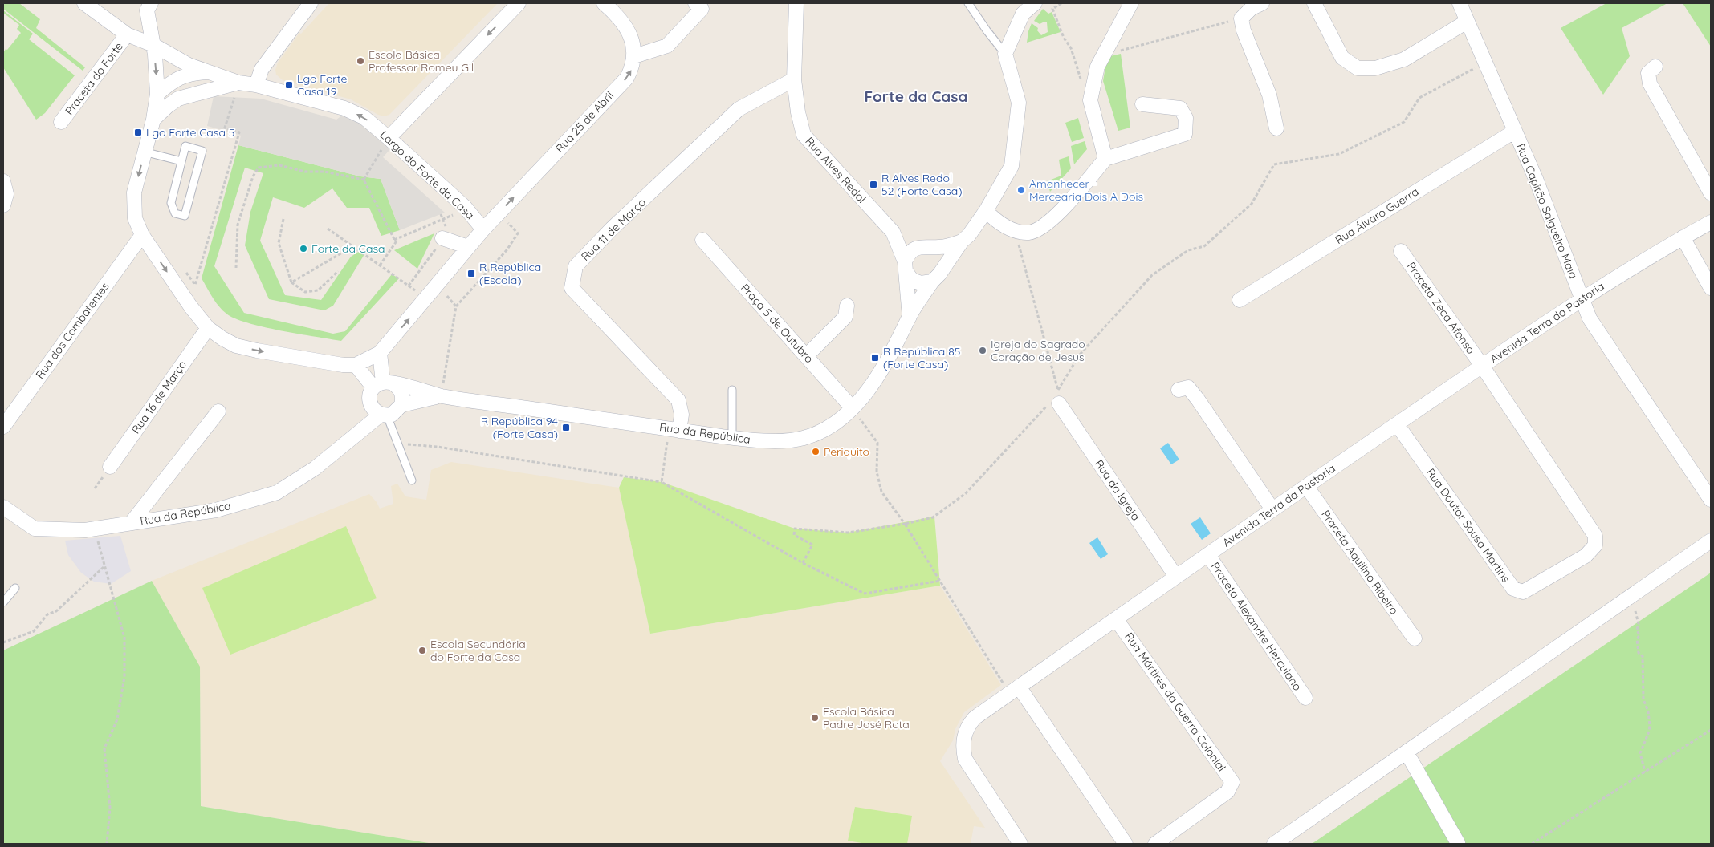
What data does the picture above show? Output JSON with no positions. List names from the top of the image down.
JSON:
{
  "streets": {
    "street": [
      "Praceta do Forte",
      "Rua 25 de Abril",
      "Rua Alves Redol",
      "Largo do Forte da Casa",
      "Rua Capitão Salgueiro Maia",
      "Rua Álvaro Guerra",
      "Rua 11 de Março",
      "Praceta Zeca Afonso",
      "Avenida Terra da Pastoria",
      "Praça 5 de Outubro",
      "Rua dos Combatentes",
      "Rua 16 de Março",
      "Rua da República",
      "Rua da Igreja",
      "Rua Doutor Sousa Martins",
      "Praceta Aquilino Ribeiro",
      "Praceta Alexandre Herculano",
      "Rua Mártires da Guerra Colonial"
    ]
  },
  "crossings": [
    ["Praceta do Forte", "Largo do Forte da Casa"],
    ["Rua 25 de Abril", "Largo do Forte da Casa"],
    ["Rua Alves Redol", "Rua 11 de Março"],
    ["Rua Alves Redol", "Rua da República"],
    ["Largo do Forte da Casa", "Rua dos Combatentes"],
    ["Largo do Forte da Casa", "Rua 16 de Março"],
    ["Rua Capitão Salgueiro Maia", "Rua Álvaro Guerra"],
    ["Rua Capitão Salgueiro Maia", "Avenida Terra da Pastoria"],
    ["Rua 11 de Março", "Rua da República"],
    ["Praceta Zeca Afonso", "Avenida Terra da Pastoria"],
    ["Praceta Zeca Afonso", "Rua Doutor Sousa Martins"],
    ["Avenida Terra da Pastoria", "Rua da Igreja"],
    ["Avenida Terra da Pastoria", "Rua Doutor Sousa Martins"],
    ["Avenida Terra da Pastoria", "Praceta Aquilino Ribeiro"],
    ["Avenida Terra da Pastoria", "Praceta Alexandre Herculano"],
    ["Avenida Terra da Pastoria", "Rua Mártires da Guerra Colonial"],
    ["Praça 5 de Outubro", "Rua da República"]
  ],
  "one_way": ["Rua 25 de Abril"],
  "districts": ["Forte da Casa"],
  "places": {
    "other": [
      "Escola Básica Professor Romeu Gil",
      "Amanhecer - Mercearia Dois A Dois",
      "Forte da Casa",
      "Igreja do Sagrado Coração de Jesus",
      "Periquito",
      "Escola Secundária do Forte da Casa",
      "Escola Básica Padre José Rota"
    ],
    "transit": [
      "Lgo Forte Casa 19",
      "Lgo Forte Casa 5",
      "R Alves Redol 52 (Forte Casa)",
      "R República (Escola)",
      "R República 85 (Forte Casa)",
      "R República 94 (Forte Casa)"
    ]
  }
}
